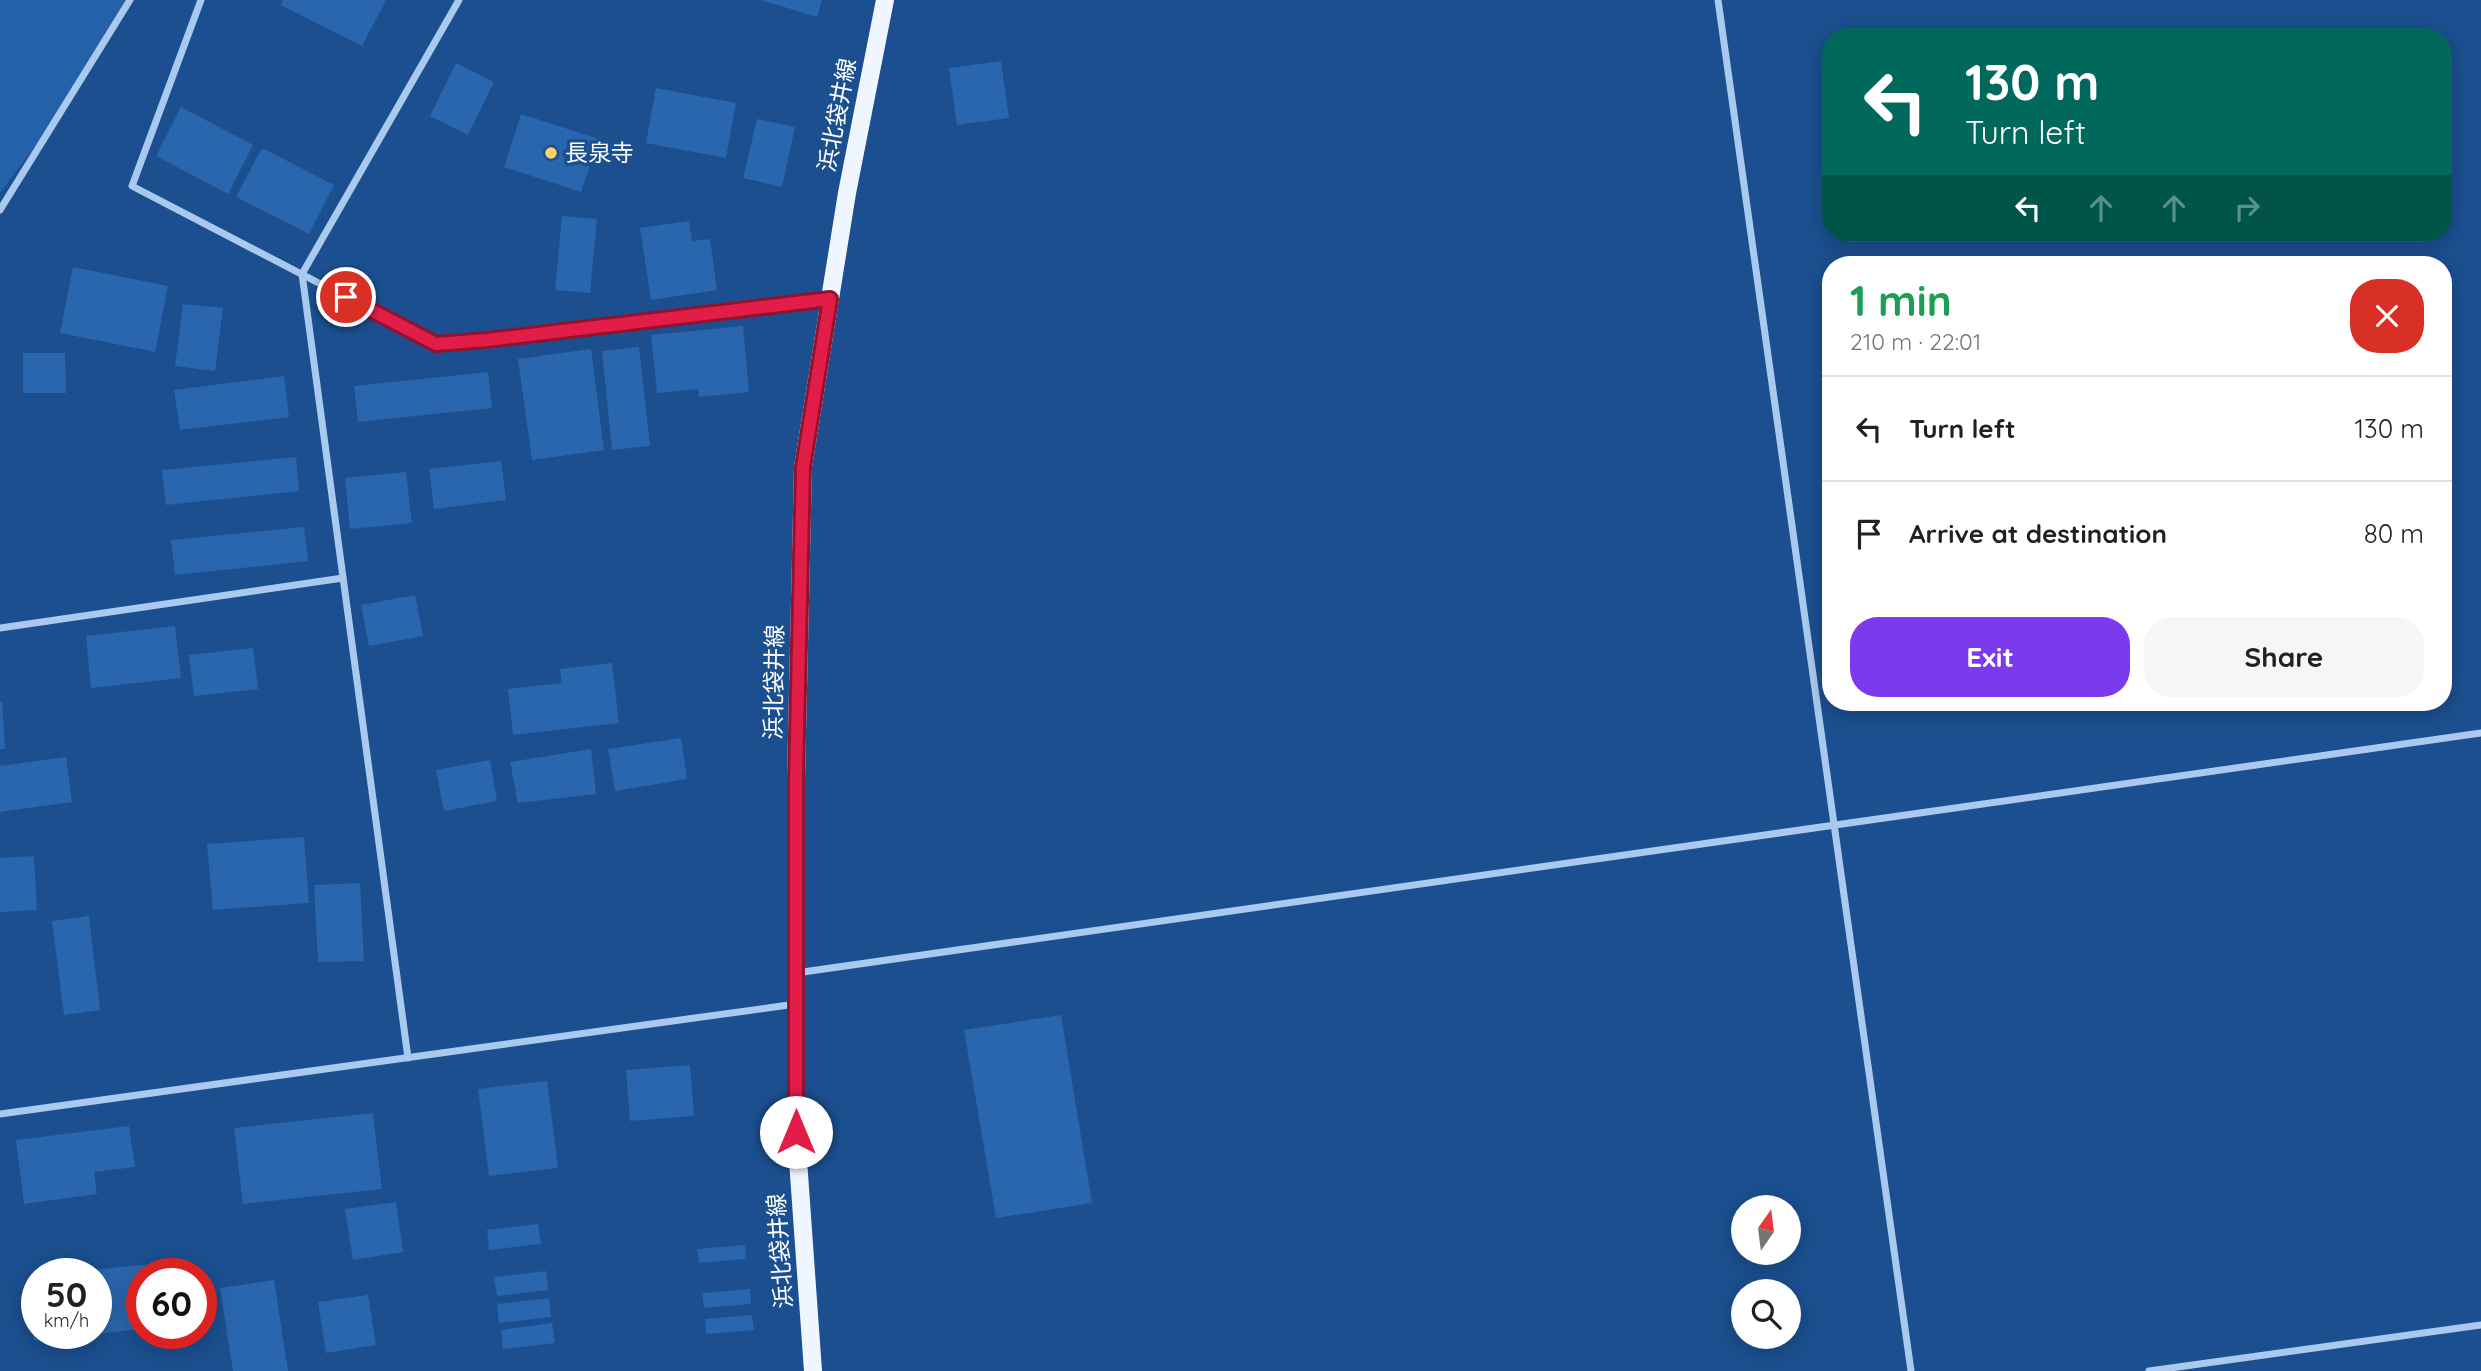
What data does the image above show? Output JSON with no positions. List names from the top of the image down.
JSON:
{
  "streets": {
    "main road": ["浜北袋井線"]
  },
  "places": ["長泉寺"],
  "north": "top",
  "page": {
    "turn": ["130 m", "Turn left"],
    "heading": ["1 min", "210 m · 22:01"],
    "list": [
      {
        "name": "Turn left",
        "value": "130 m"
      },
      {
        "name": "Arrive at destination",
        "value": "80 m"
      }
    ],
    "buttons": ["Exit", "Share"],
    "speed": "50 km/h",
    "limit": "60"
  }
}
